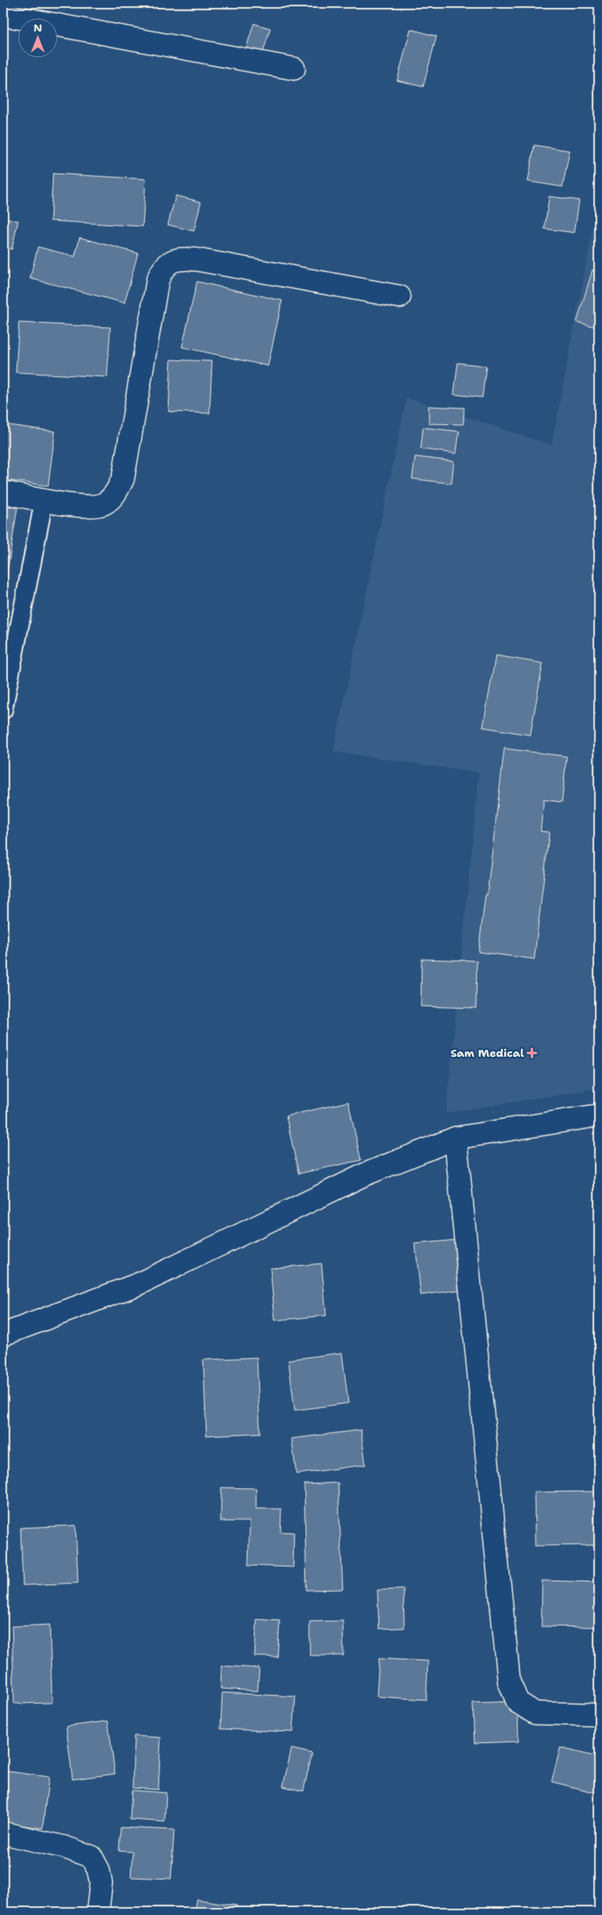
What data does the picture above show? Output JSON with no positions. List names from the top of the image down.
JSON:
{
  "places": {
    "health": ["Sam Medical"]
  },
  "north": "top"
}
